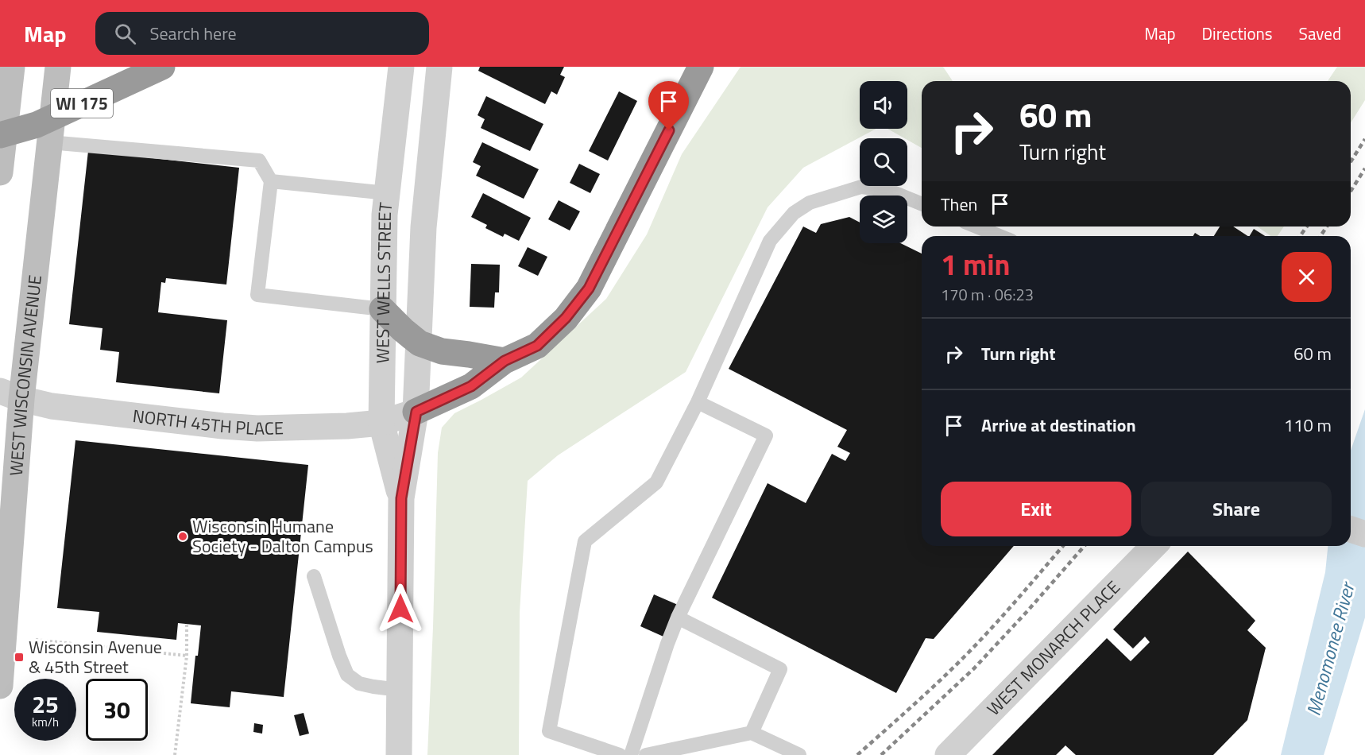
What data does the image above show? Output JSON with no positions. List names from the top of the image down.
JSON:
{
  "streets": {
    "highway": ["WI 175"],
    "main road": ["WEST WISCONSIN AVENUE"],
    "street": ["WEST WELLS STREET", "NORTH 45TH PLACE", "WEST MONARCH PLACE"]
  },
  "crossings": [
    ["WEST WELLS STREET", "NORTH 45TH PLACE"],
    ["WEST WISCONSIN AVENUE", "NORTH 45TH PLACE"]
  ],
  "water": ["Menomonee River"],
  "places": {
    "other": ["Wisconsin Humane Society - Dalton Campus"],
    "transit": ["Wisconsin Avenue & 45th Street"]
  },
  "page": {
    "header": "Map",
    "search": "Search here",
    "nav": ["Map", "Directions", "Saved"],
    "turn": ["60 m", "Turn right"],
    "then": "Then",
    "heading": ["1 min", "170 m · 06:23"],
    "list": [
      {
        "name": "Turn right",
        "value": "60 m"
      },
      {
        "name": "Arrive at destination",
        "value": "110 m"
      }
    ],
    "buttons": ["Exit", "Share"],
    "speed": "25 km/h",
    "limit": "30"
  }
}
